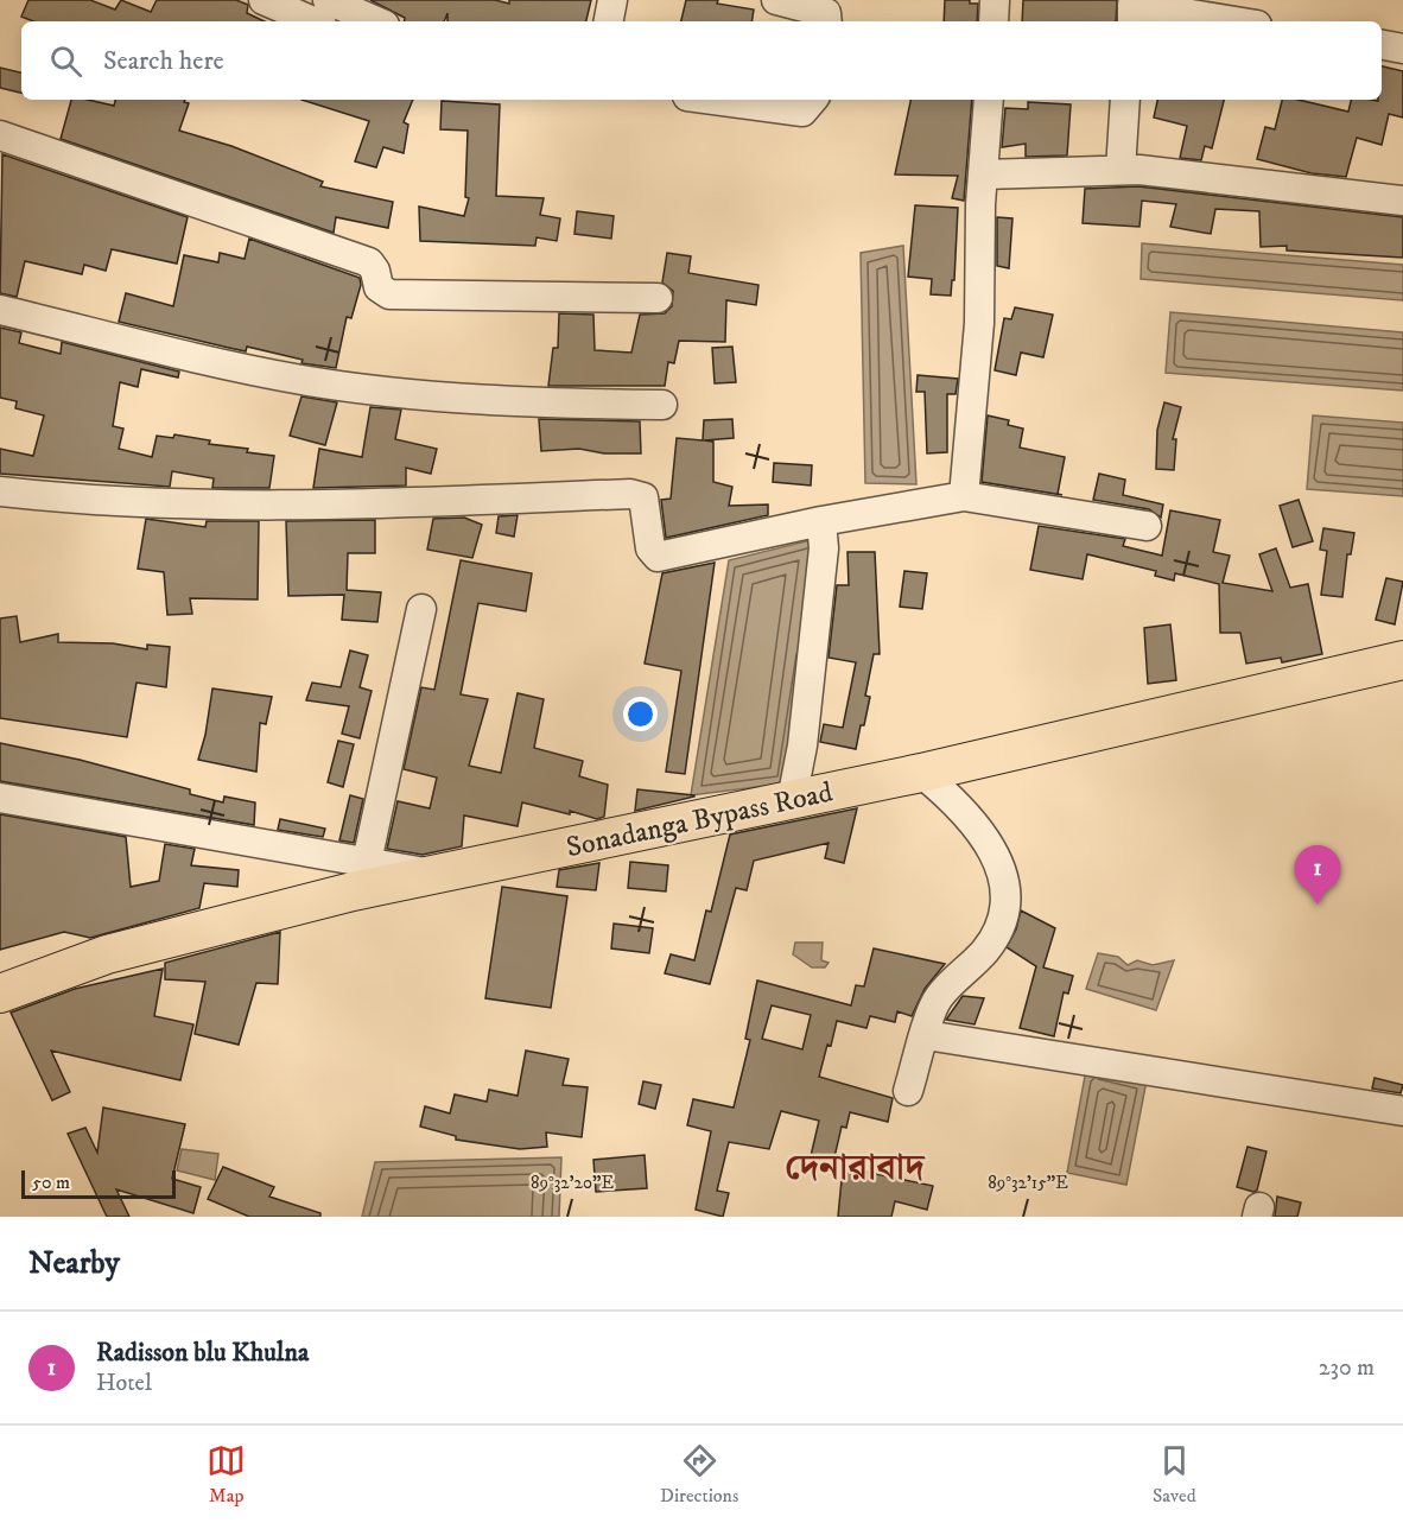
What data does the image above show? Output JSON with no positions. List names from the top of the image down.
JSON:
{
  "streets": {
    "main road": ["Sonadanga Bypass Road"]
  },
  "districts": ["দেনারাবাদ"],
  "scale_bar": "50 m",
  "page": {
    "search": "Search here",
    "pins": "1",
    "scale": "50 m",
    "heading": "Nearby",
    "list": [
      {
        "mark": "1",
        "name": "Radisson blu Khulna",
        "note": "Hotel",
        "value": "230 m"
      }
    ],
    "nav": ["Map", "Directions", "Saved"]
  },
  "coordinates": ["89°32'20\"E", "89°32'15\"E"]
}
